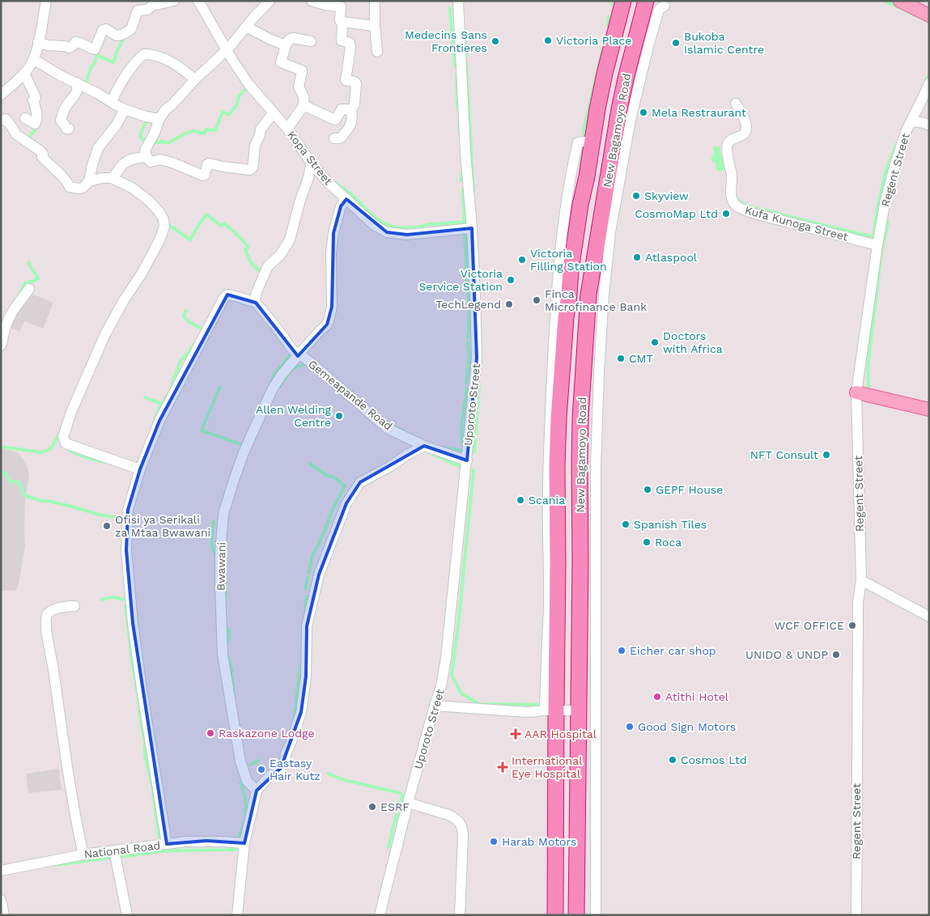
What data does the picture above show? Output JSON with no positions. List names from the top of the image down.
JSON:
{
  "streets": {
    "highway": ["New Bagamoyo Road"],
    "street": [
      "Kopa Street",
      "Regent Street",
      "Kufa Kunoga Street",
      "Gemeapande Road",
      "Uporoto Street",
      "Bwawani",
      "National Road"
    ]
  },
  "crossings": [
    ["Kopa Street", "Uporoto Street"],
    ["Kopa Street", "Bwawani"],
    ["Regent Street", "Kufa Kunoga Street"],
    ["Gemeapande Road", "Uporoto Street"],
    ["Gemeapande Road", "Bwawani"]
  ],
  "places": {
    "other": [
      "Victoria Place",
      "Medecins Sans Frontieres",
      "Bukoba Islamic Centre",
      "Mela Restraurant",
      "Skyview",
      "CosmoMap Ltd",
      "Atlaspool",
      "Victoria Filling Station",
      "Victoria Service Station",
      "Finca Microfinance Bank",
      "TechLegend",
      "Doctors with Africa",
      "CMT",
      "Allen Welding Centre",
      "NFT Consult",
      "GEPF House",
      "Scania",
      "Spanish Tiles",
      "Ofisi ya Serikali za Mtaa Bwawani",
      "Roca",
      "WCF OFFICE",
      "Eicher car shop",
      "UNIDO & UNDP",
      "Atithi Hotel",
      "Good Sign Motors",
      "Raskazone Lodge",
      "Cosmos Ltd",
      "Eastasy Hair Kutz",
      "ESRF",
      "Harab Motors"
    ],
    "health": ["AAR Hospital", "International Eye Hospital"]
  }
}
